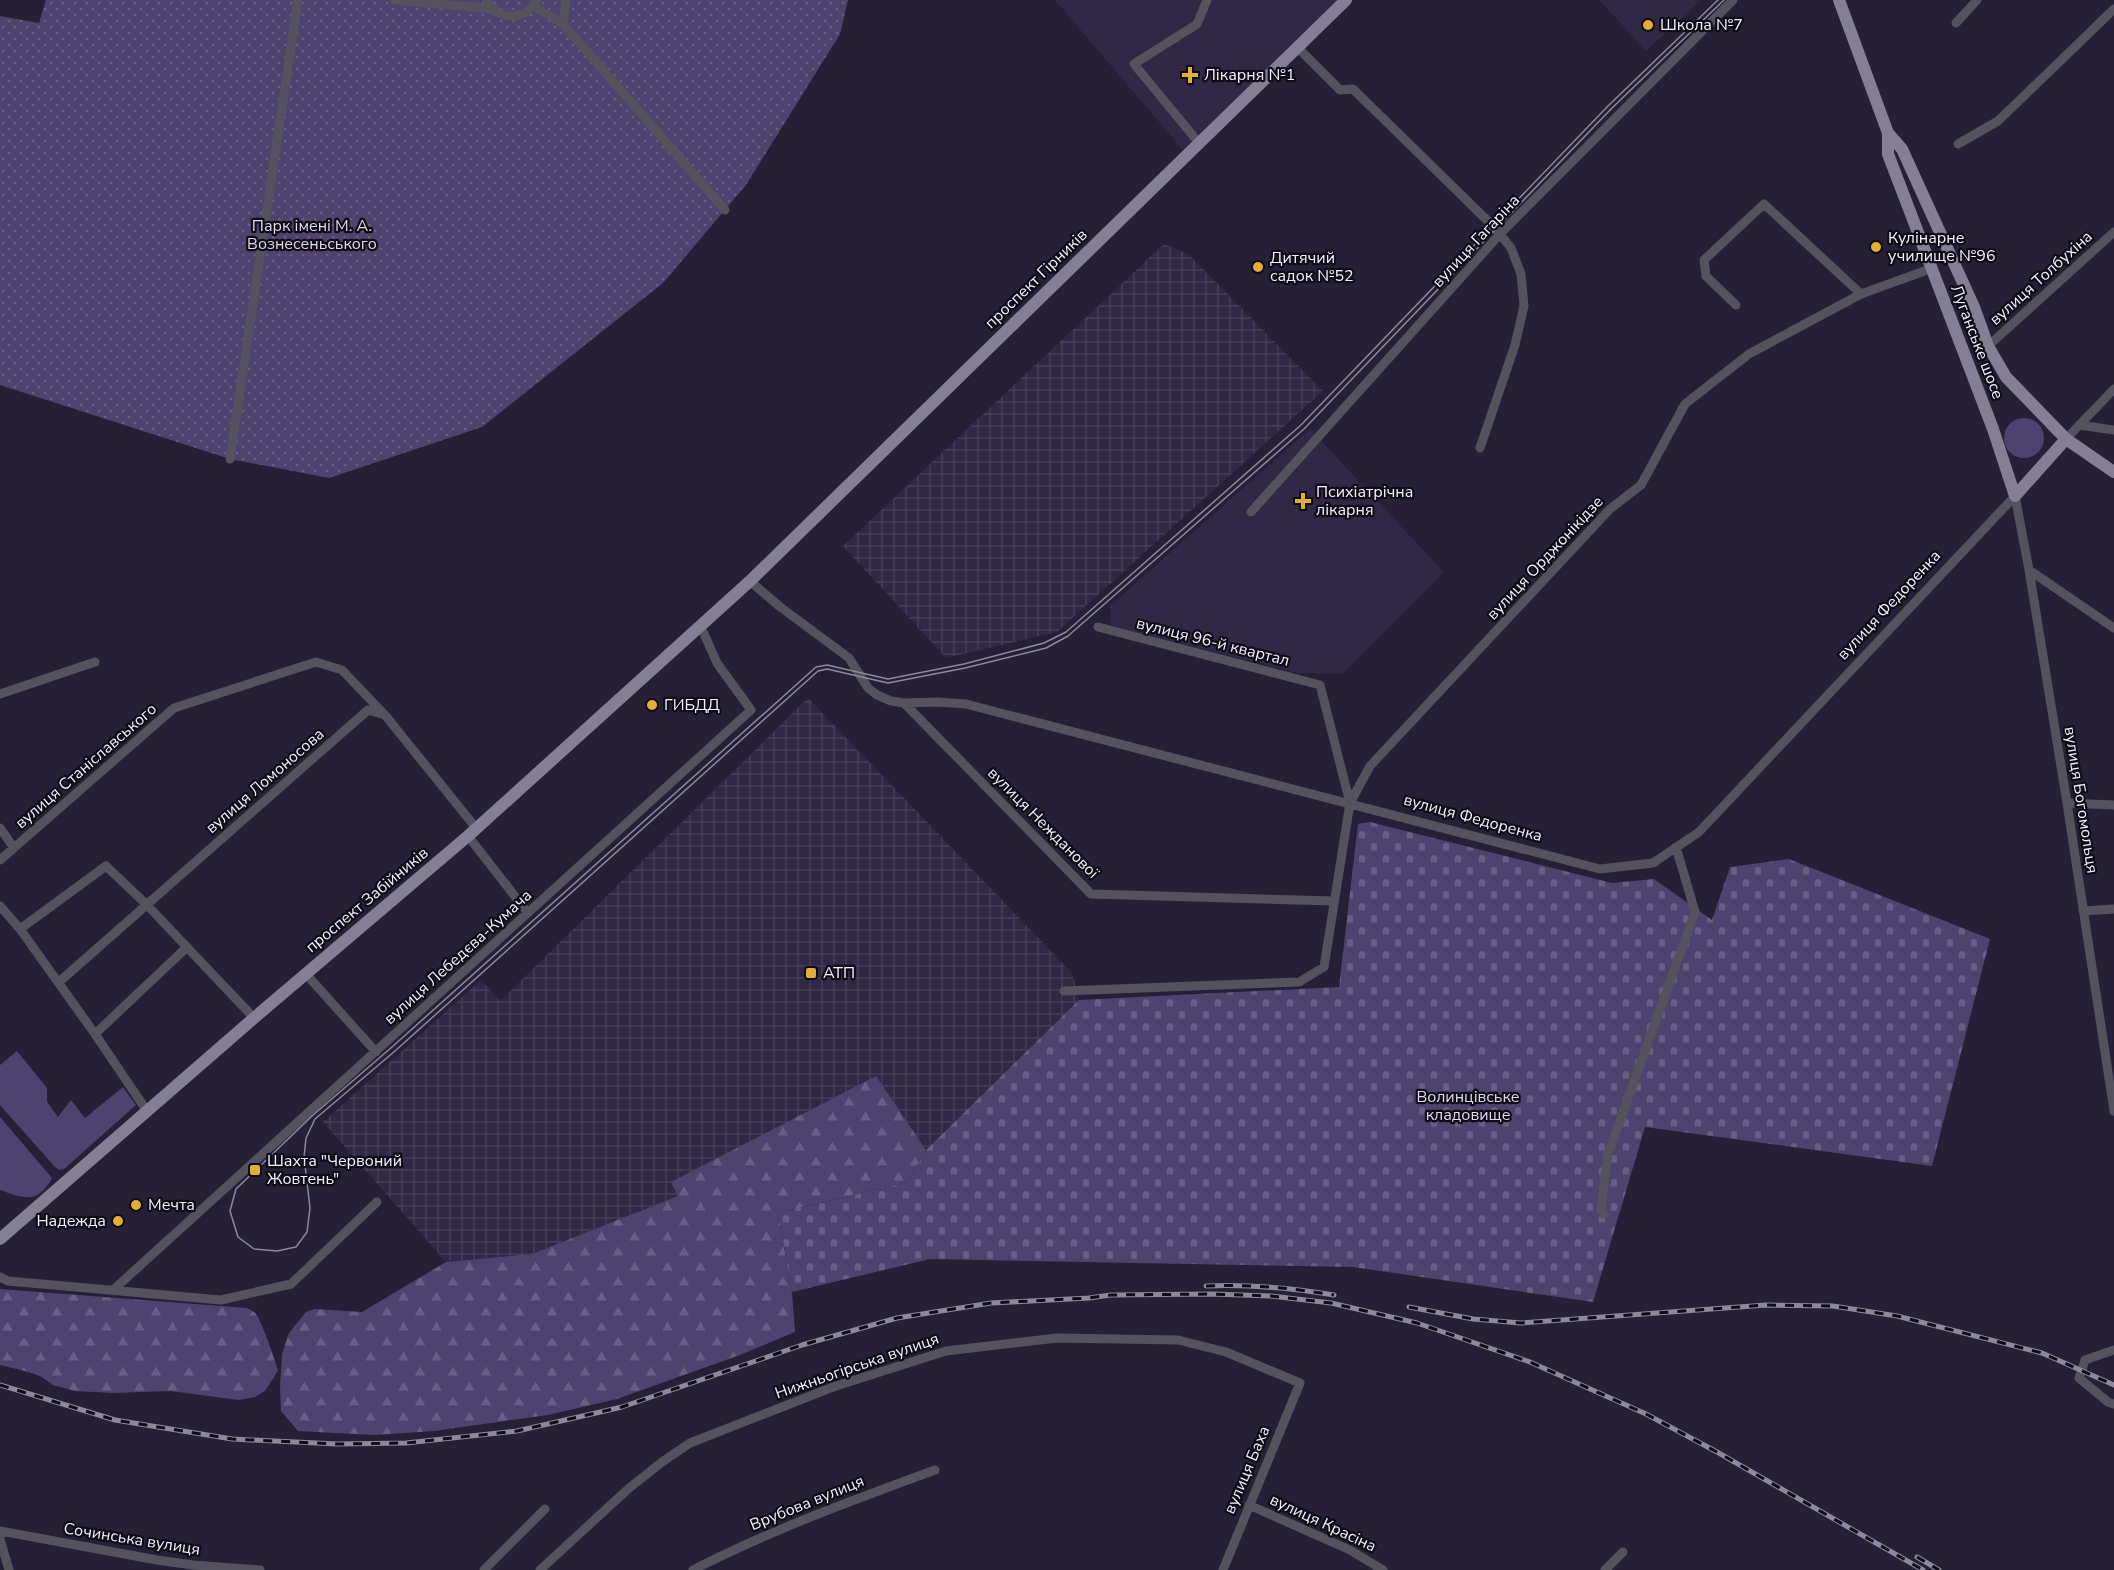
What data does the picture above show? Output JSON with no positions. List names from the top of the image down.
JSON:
{
  "streets": {
    "main road": [
      "проспект Гірників",
      "Луганське шосе",
      "вулиця Федоренка",
      "проспект Забійників"
    ],
    "street": [
      "вулиця Гагаріна",
      "вулиця Толбухіна",
      "вулиця Орджонікідзе",
      "вулиця 96-й квартал",
      "вулиця Станіславського",
      "вулиця Ломоносова",
      "вулиця Богомольця",
      "вулиця Нежданової",
      "вулиця Лебедєва-Кумача",
      "Нижньогірська вулиця",
      "вулиця Баха",
      "Врубова вулиця",
      "вулиця Красіна",
      "Сочинська вулиця"
    ]
  },
  "crossings": [
    ["вулиця Толбухіна", "Луганське шосе"],
    ["проспект Гірників", "вулиця Федоренка"],
    ["проспект Гірників", "проспект Забійників"],
    ["Луганське шосе", "вулиця Орджонікідзе"],
    ["Луганське шосе", "вулиця Федоренка"],
    ["Луганське шосе", "вулиця Богомольця"],
    ["вулиця Орджонікідзе", "вулиця Федоренка"],
    ["вулиця Орджонікідзе", "вулиця 96-й квартал"],
    ["вулиця Федоренка", "вулиця 96-й квартал"],
    ["вулиця Федоренка", "вулиця Богомольця"],
    ["вулиця Федоренка", "вулиця Нежданової"],
    ["вулиця Федоренка", "проспект Забійників"],
    ["вулиця Станіславського", "вулиця Ломоносова"],
    ["проспект Забійників", "вулиця Лебедєва-Кумача"],
    ["Нижньогірська вулиця", "вулиця Баха"],
    ["вулиця Баха", "вулиця Красіна"]
  ],
  "parks": ["Парк імені М. А. Вознесеньського", "Волинцівське кладовище"],
  "places": {
    "other": [
      "Школа №7",
      "Кулінарне училище №96",
      "Дитячий садок №52",
      "ГИБДД",
      "Мечта",
      "Надежда"
    ],
    "health": ["Лікарня №1", "Психіатрічна лікарня"],
    "transit": ["АТП", "Шахта \"Червоний Жовтень\""]
  }
}
